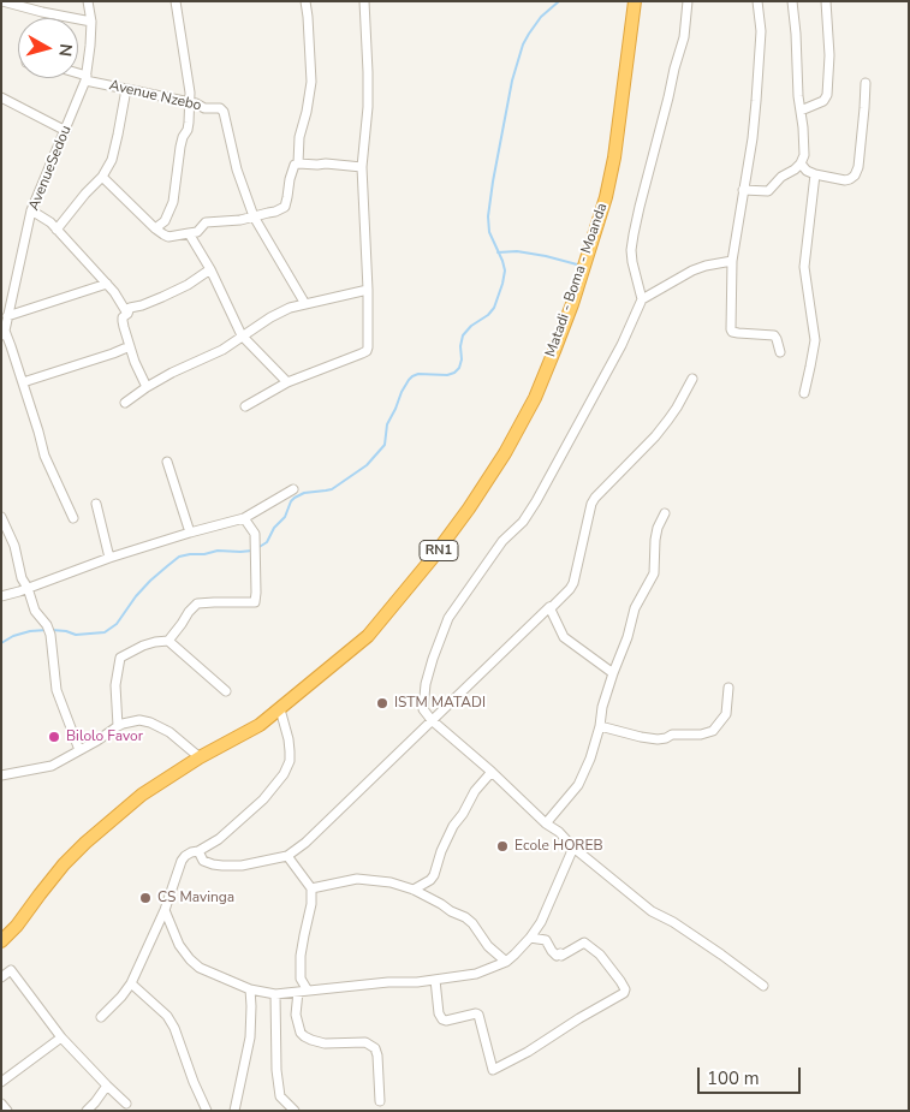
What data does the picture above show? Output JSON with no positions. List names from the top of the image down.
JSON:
{
  "streets": {
    "highway": ["Matadi - Boma - Moanda", "RN1"],
    "street": ["Avenue Nzebo", "AvenueSedou"]
  },
  "crossings": [
    ["Avenue Nzebo", "AvenueSedou"]
  ],
  "places": [
    "ISTM MATADI",
    "Bilolo Favor",
    "Ecole HOREB",
    "CS Mavinga"
  ],
  "scale_bar": "100 m",
  "north": "right"
}
